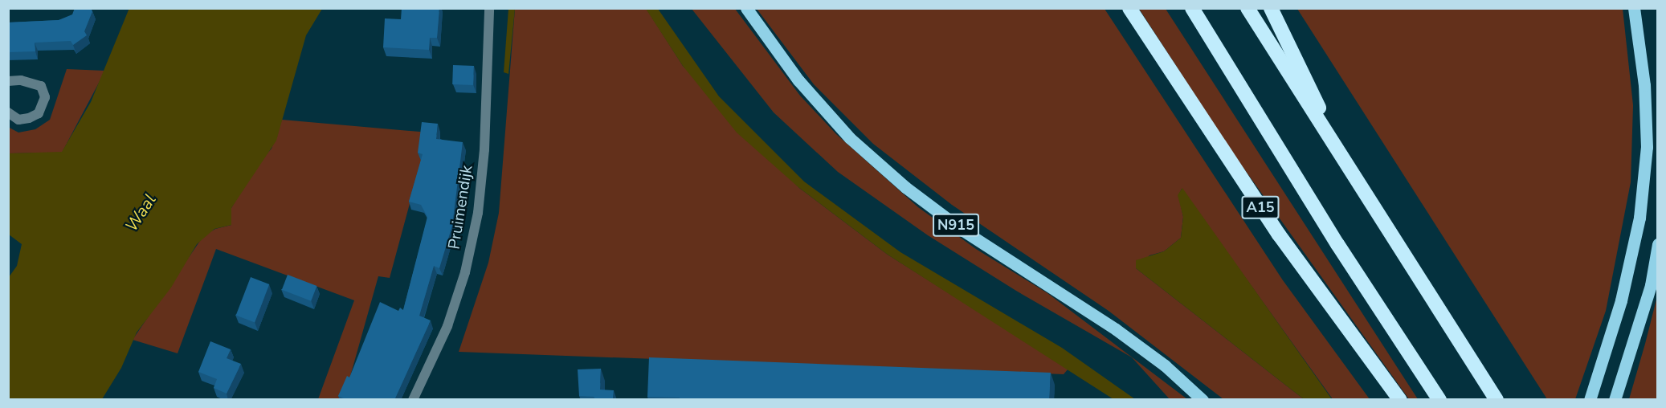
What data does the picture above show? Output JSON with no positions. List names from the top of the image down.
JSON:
{
  "streets": {
    "highway": ["A15"],
    "main road": ["N915"],
    "street": ["Pruimendijk"]
  },
  "water": ["Waal"]
}
